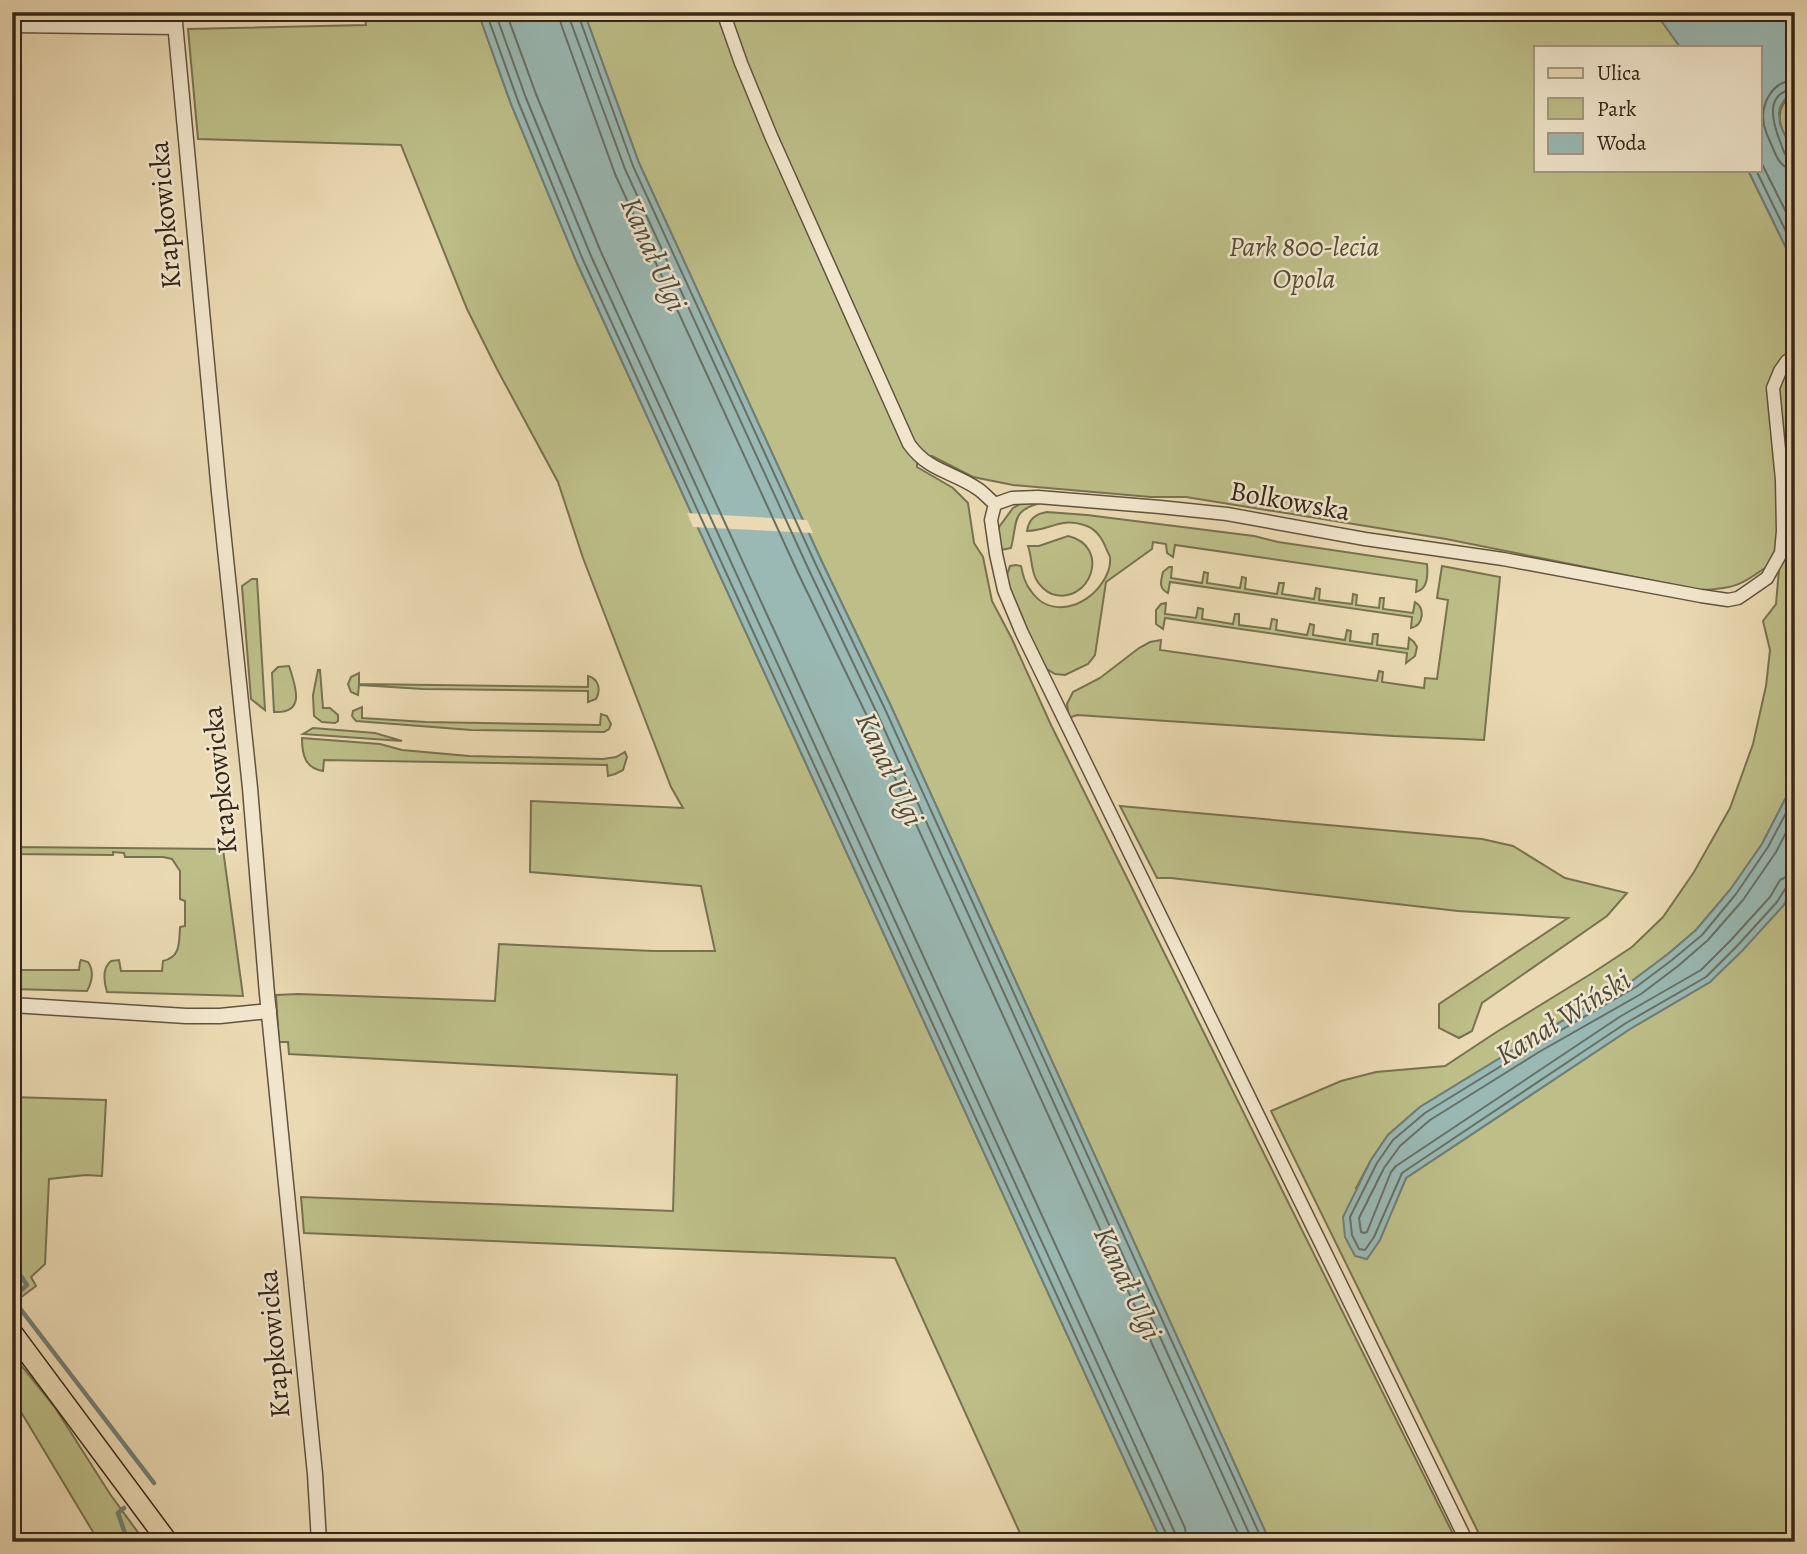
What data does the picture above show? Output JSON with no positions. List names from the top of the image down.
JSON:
{
  "streets": {
    "street": ["Krapkowicka", "Bolkowska"]
  },
  "water": ["Kanał Ulgi", "Kanał Wiński"],
  "parks": ["Park 800-lecia Opola"],
  "legend": ["Ulica", "Park", "Woda"]
}
